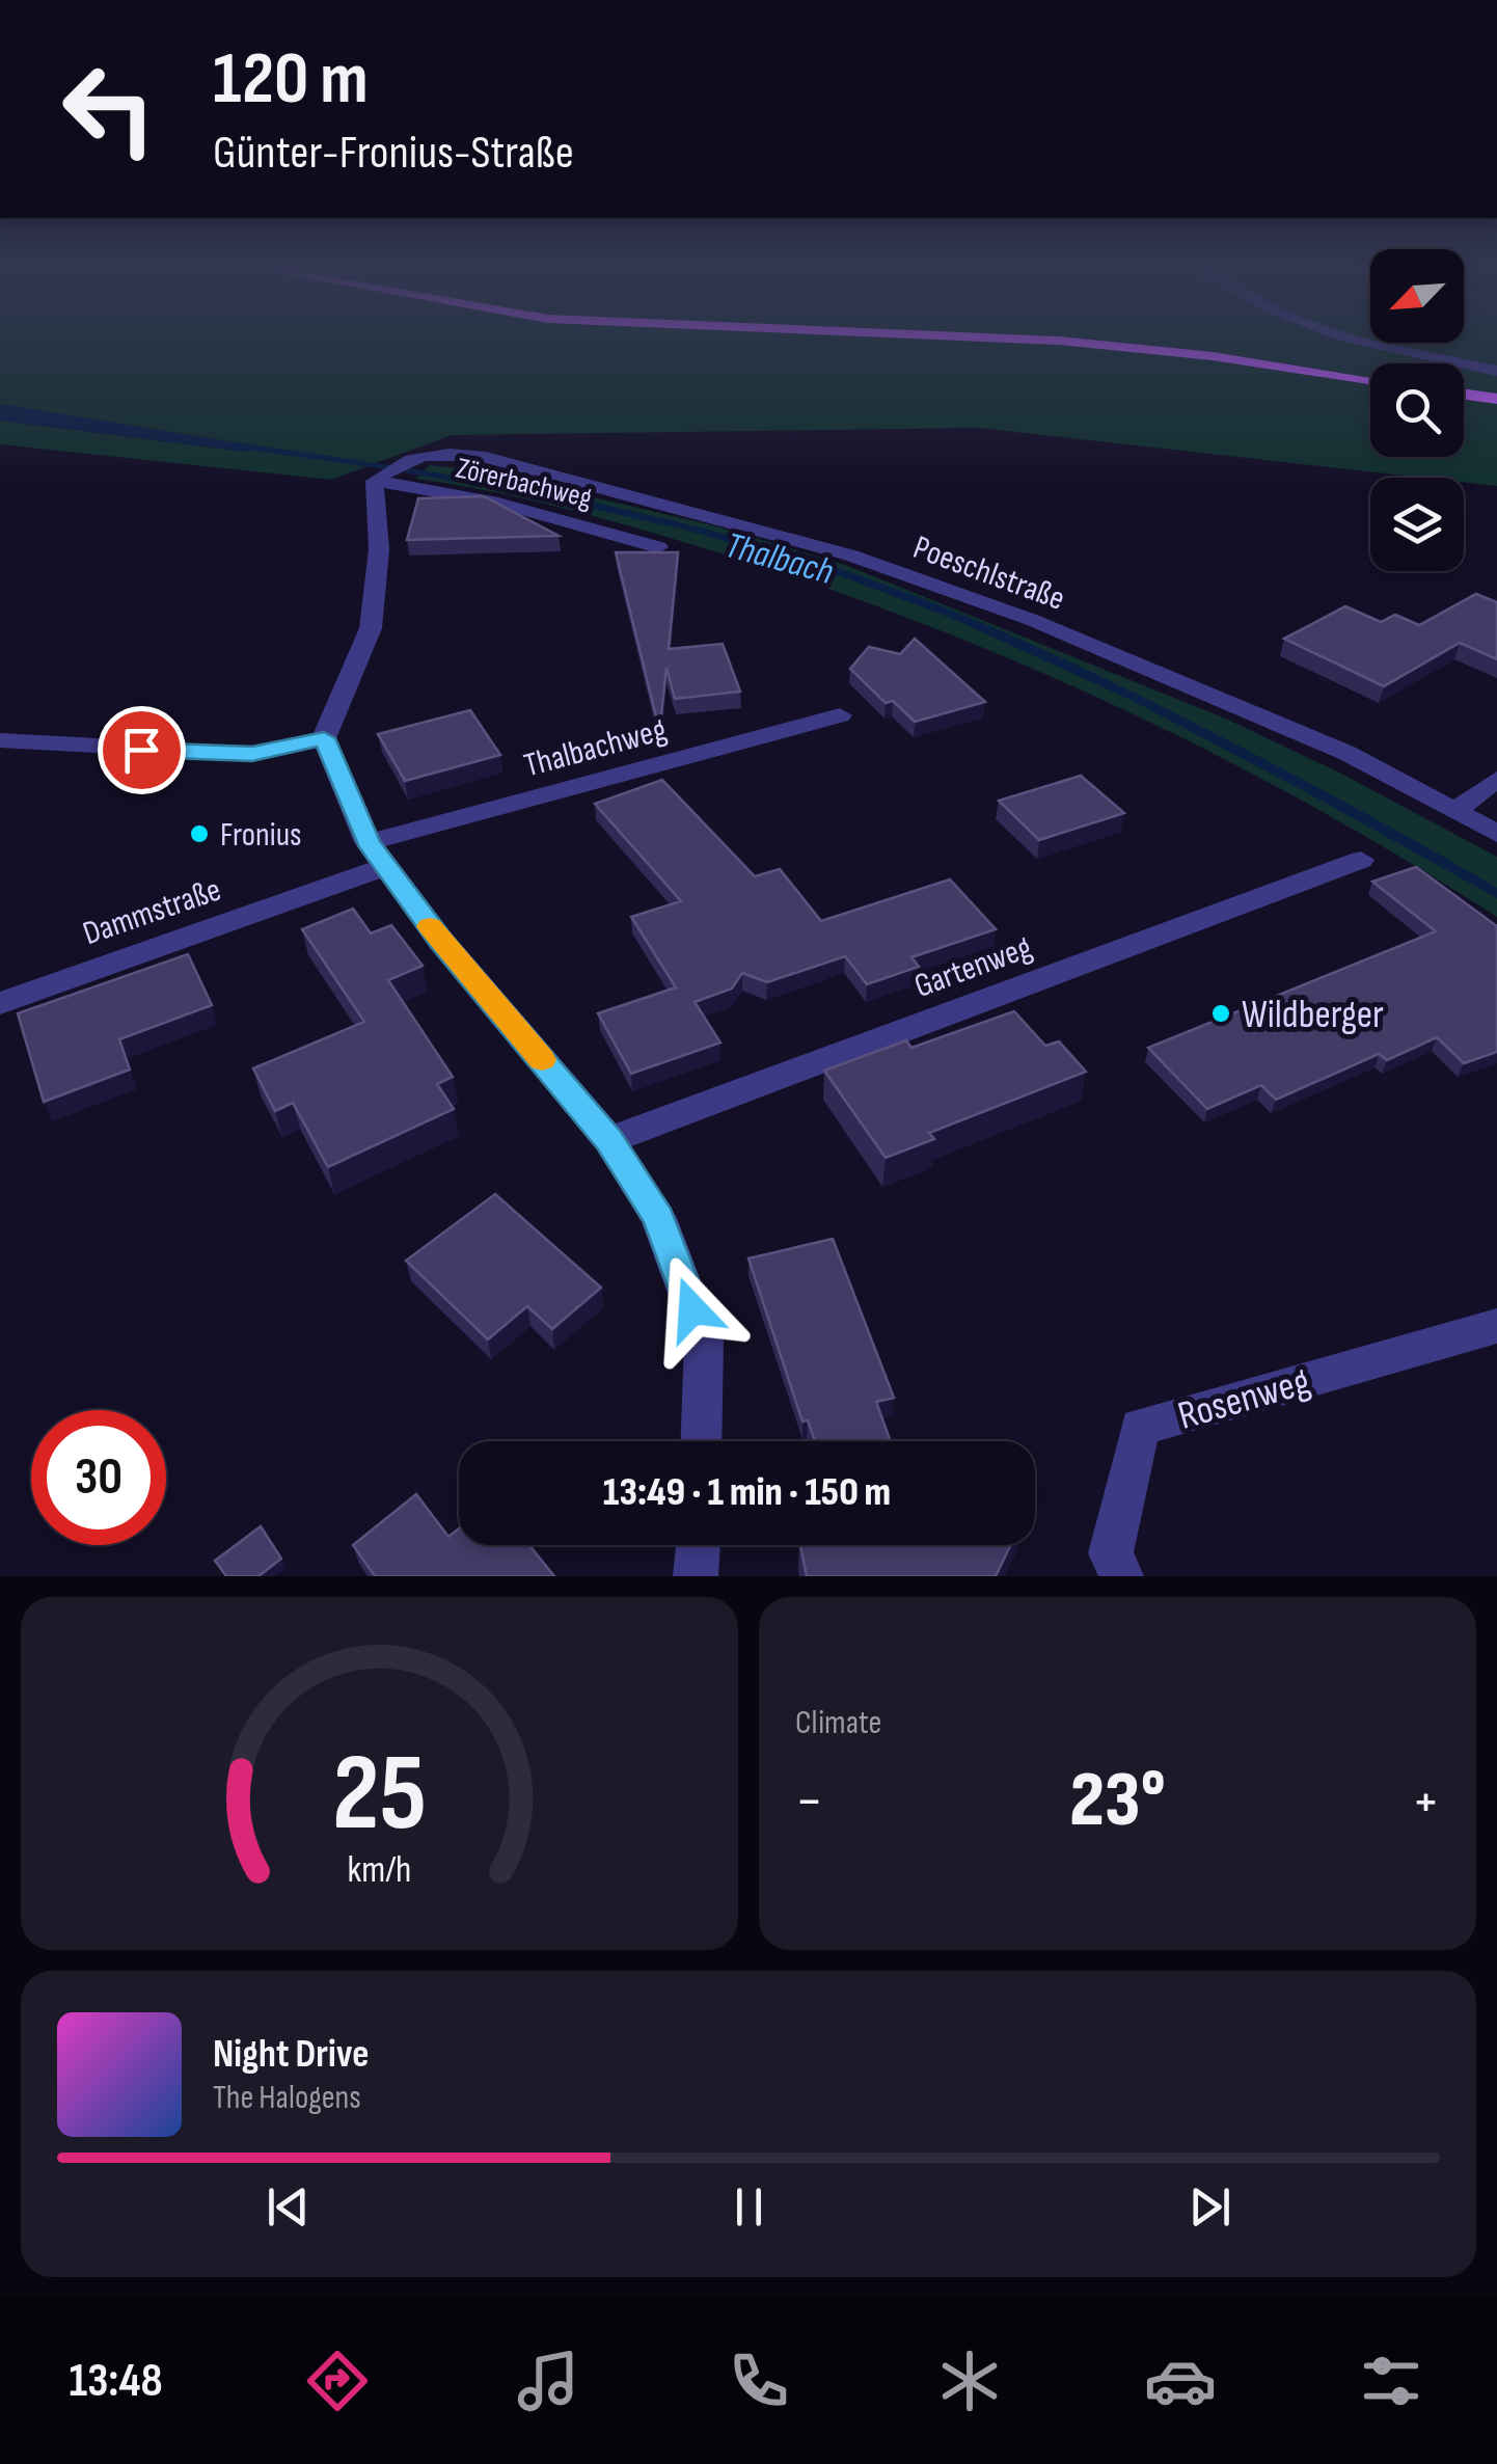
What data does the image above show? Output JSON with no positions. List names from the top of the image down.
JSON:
{
  "streets": {
    "street": [
      "Zörerbachweg",
      "Poeschlstraße",
      "Thalbachweg",
      "Dammstraße",
      "Gartenweg",
      "Rosenweg"
    ]
  },
  "crossings": [
    ["Zörerbachweg", "Poeschlstraße"],
    ["Thalbachweg", "Dammstraße"]
  ],
  "water": ["Thalbach"],
  "places": ["Fronius", "Wildberger"],
  "north": "bottom left",
  "page": {
    "turn": ["120 m", "Günter-Fronius-Straße"],
    "limit": "30",
    "trip": "13:49 · 1 min · 150 m",
    "tile": "Climate",
    "heat": ["−", "23°", "+"],
    "song": ["Night Drive", "The Halogens"],
    "tabs": "13:48",
    "gauge": ["25", "km/h"]
  }
}
